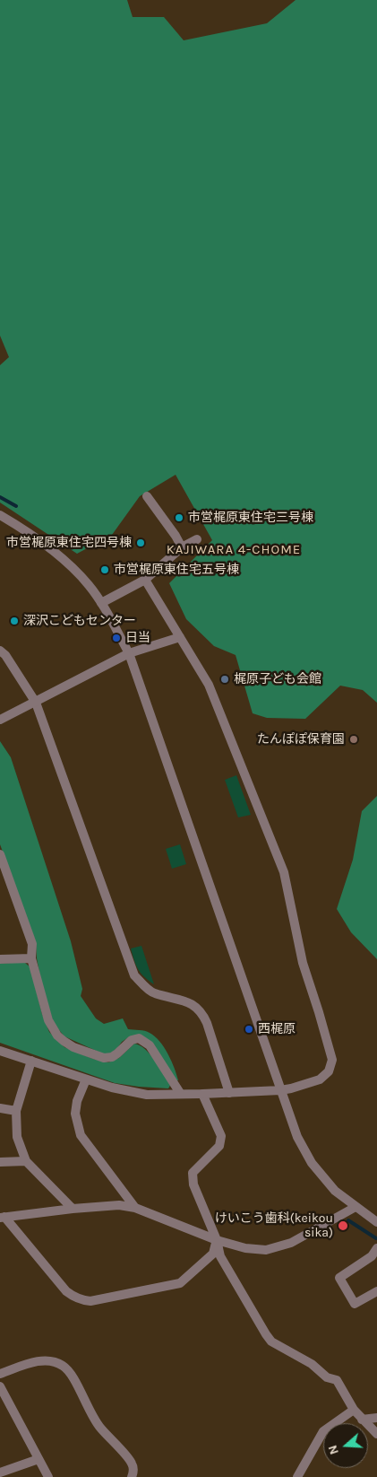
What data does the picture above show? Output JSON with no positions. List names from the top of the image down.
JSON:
{
  "districts": ["KAJIWARA 4-CHOME"],
  "places": [
    "市営梶原東住宅三号棟",
    "市営梶原東住宅四号棟",
    "市営梶原東住宅五号棟",
    "深沢こどもセンター",
    "日当",
    "梶原子ども会館",
    "たんぽぽ保育園",
    "西梶原",
    "けいこう歯科(keikou sika)"
  ],
  "north": "left"
}
